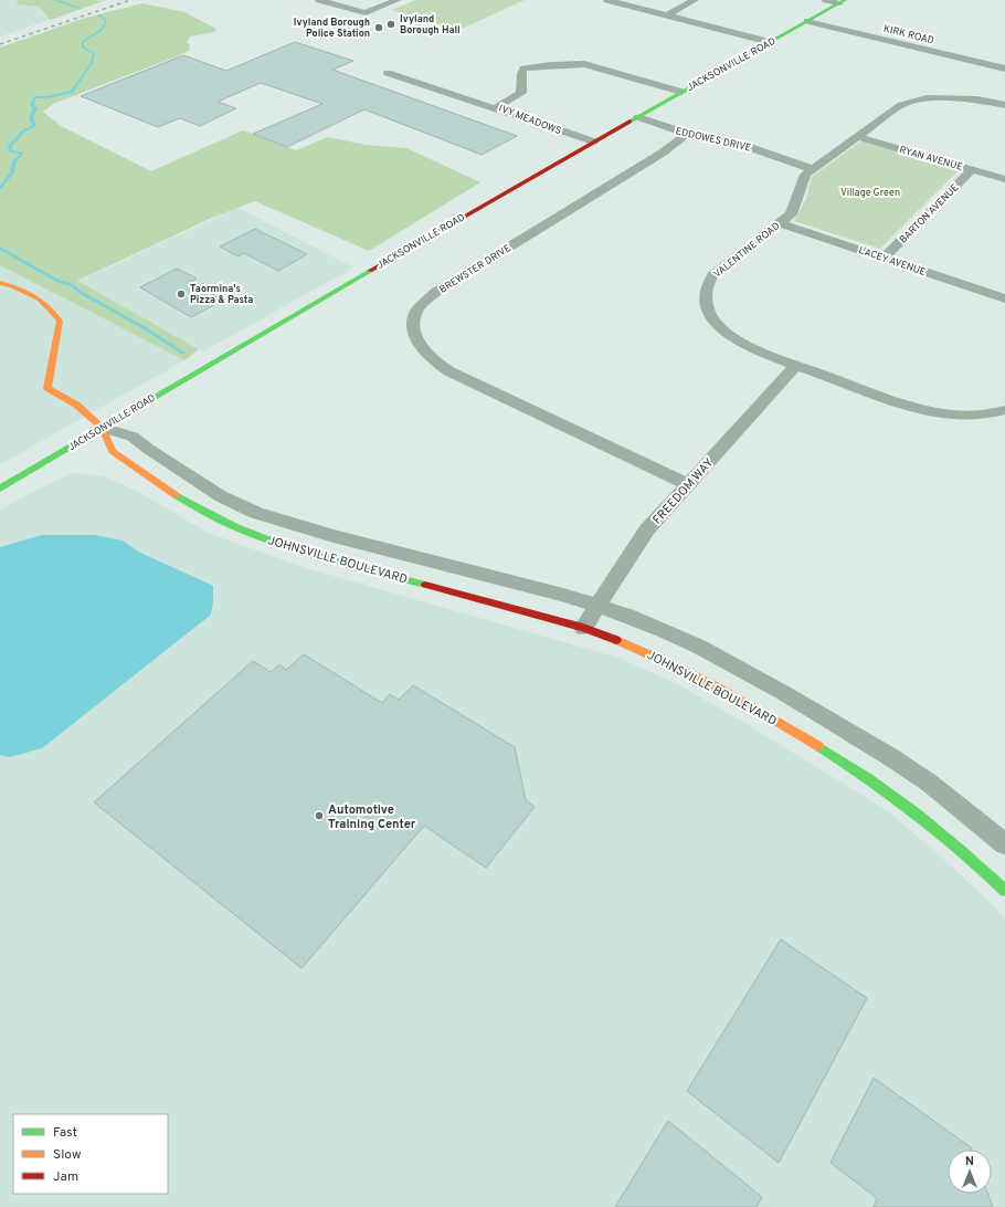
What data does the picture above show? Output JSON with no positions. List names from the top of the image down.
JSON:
{
  "streets": {
    "main road": ["JACKSONVILLE ROAD", "JOHNSVILLE BOULEVARD"],
    "street": [
      "KIRK ROAD",
      "IVY MEADOWS",
      "EDDOWES DRIVE",
      "RYAN AVENUE",
      "BARTON AVENUE",
      "VALENTINE ROAD",
      "LACEY AVENUE",
      "BREWSTER DRIVE",
      "FREEDOM WAY"
    ]
  },
  "crossings": [
    ["KIRK ROAD", "JACKSONVILLE ROAD"],
    ["JACKSONVILLE ROAD", "IVY MEADOWS"],
    ["JACKSONVILLE ROAD", "EDDOWES DRIVE"],
    ["JACKSONVILLE ROAD", "JOHNSVILLE BOULEVARD"],
    ["EDDOWES DRIVE", "VALENTINE ROAD"],
    ["EDDOWES DRIVE", "BREWSTER DRIVE"],
    ["RYAN AVENUE", "BARTON AVENUE"],
    ["RYAN AVENUE", "VALENTINE ROAD"],
    ["BARTON AVENUE", "LACEY AVENUE"],
    ["VALENTINE ROAD", "LACEY AVENUE"],
    ["VALENTINE ROAD", "FREEDOM WAY"],
    ["BREWSTER DRIVE", "FREEDOM WAY"],
    ["FREEDOM WAY", "JOHNSVILLE BOULEVARD"]
  ],
  "parks": ["Village Green"],
  "places": [
    "Ivyland Borough Hall",
    "Ivyland Borough Police Station",
    "Taormina's Pizza & Pasta",
    "Automotive Training Center"
  ],
  "legend": ["Fast", "Slow", "Jam"],
  "north": "top"
}
